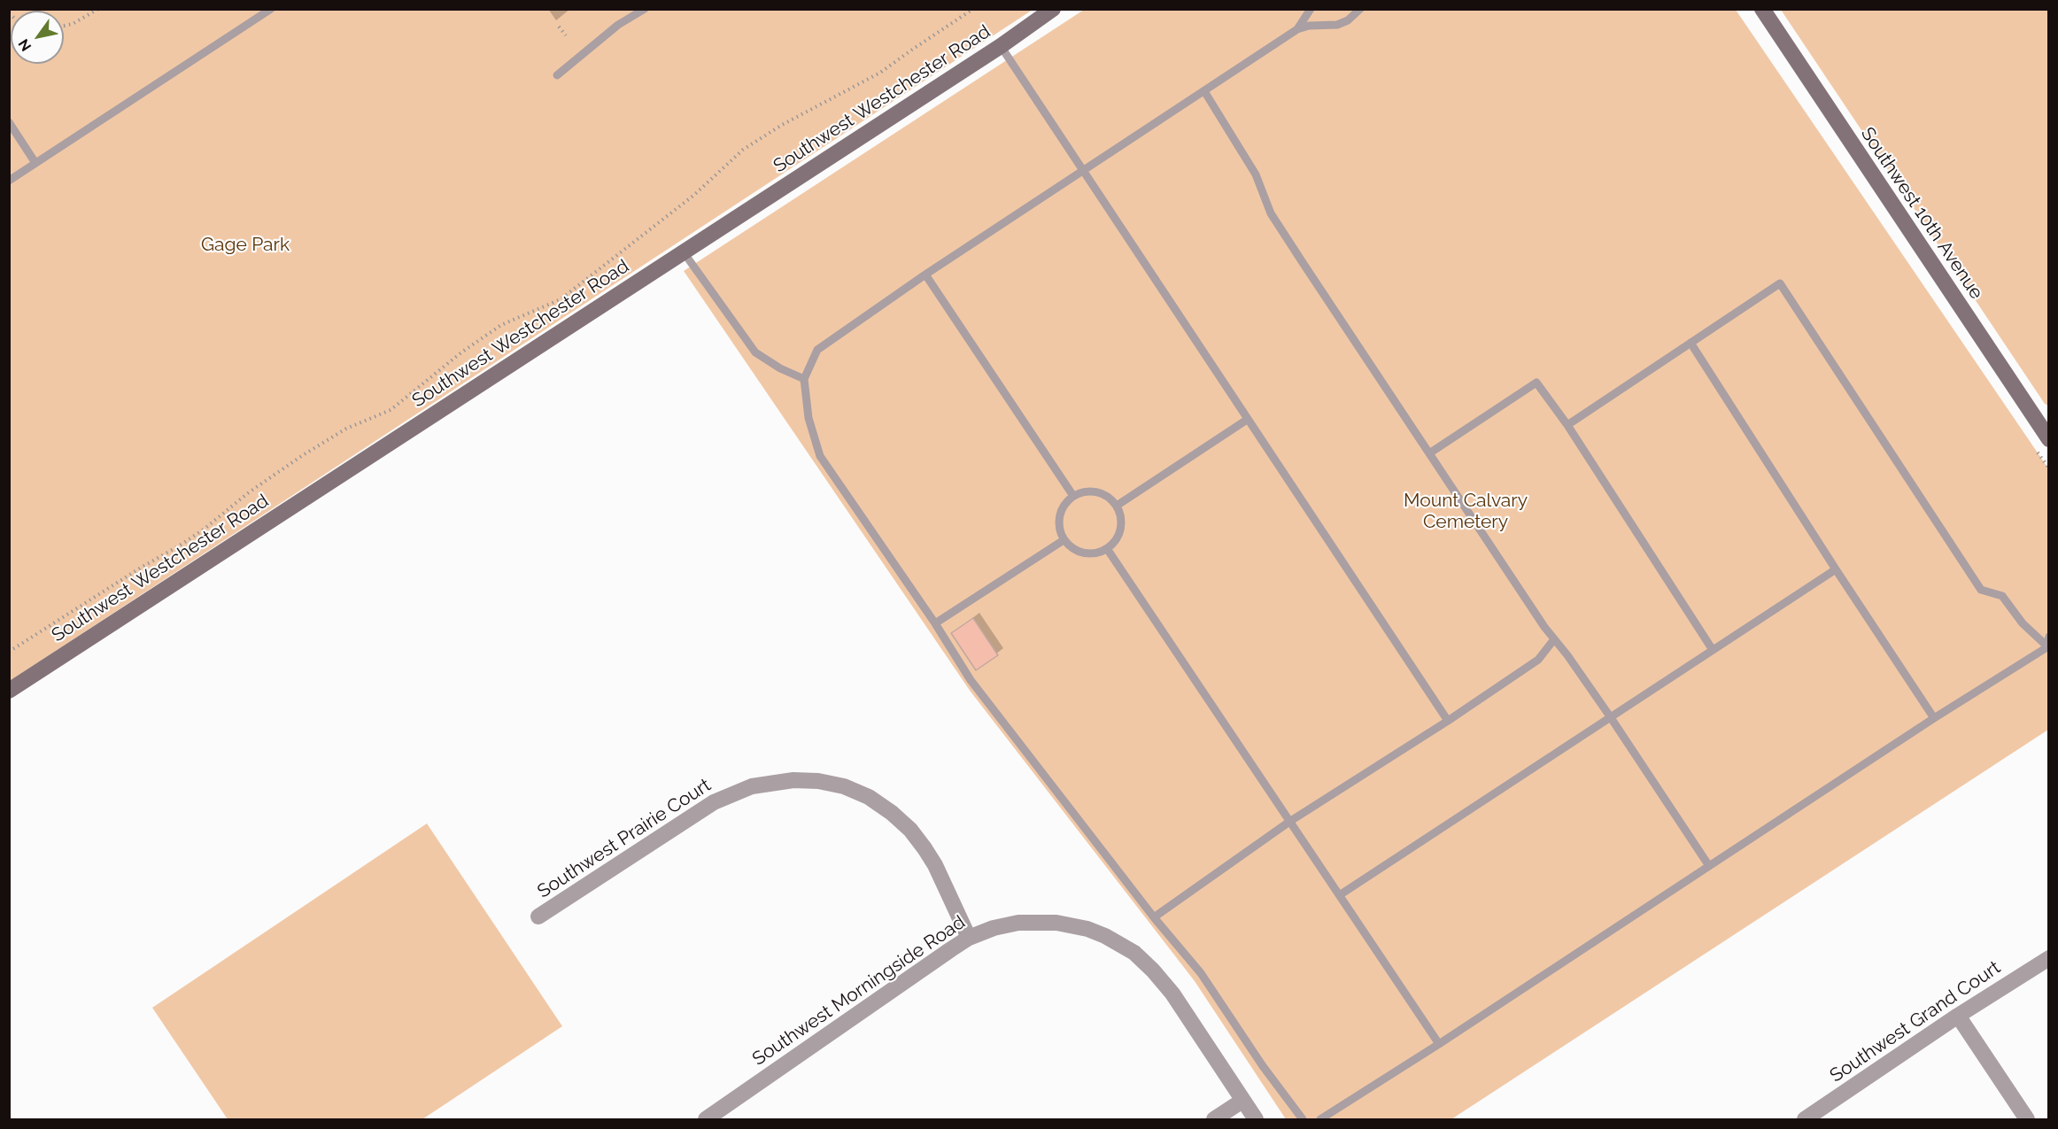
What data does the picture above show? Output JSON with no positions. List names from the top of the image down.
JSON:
{
  "streets": {
    "street": [
      "Southwest Westchester Road",
      "Southwest 10th Avenue",
      "Southwest Prairie Court",
      "Southwest Morningside Road",
      "Southwest Grand Court"
    ]
  },
  "crossings": [
    ["Southwest Prairie Court", "Southwest Morningside Road"]
  ],
  "parks": ["Gage Park", "Mount Calvary Cemetery"],
  "north": "bottom left"
}
